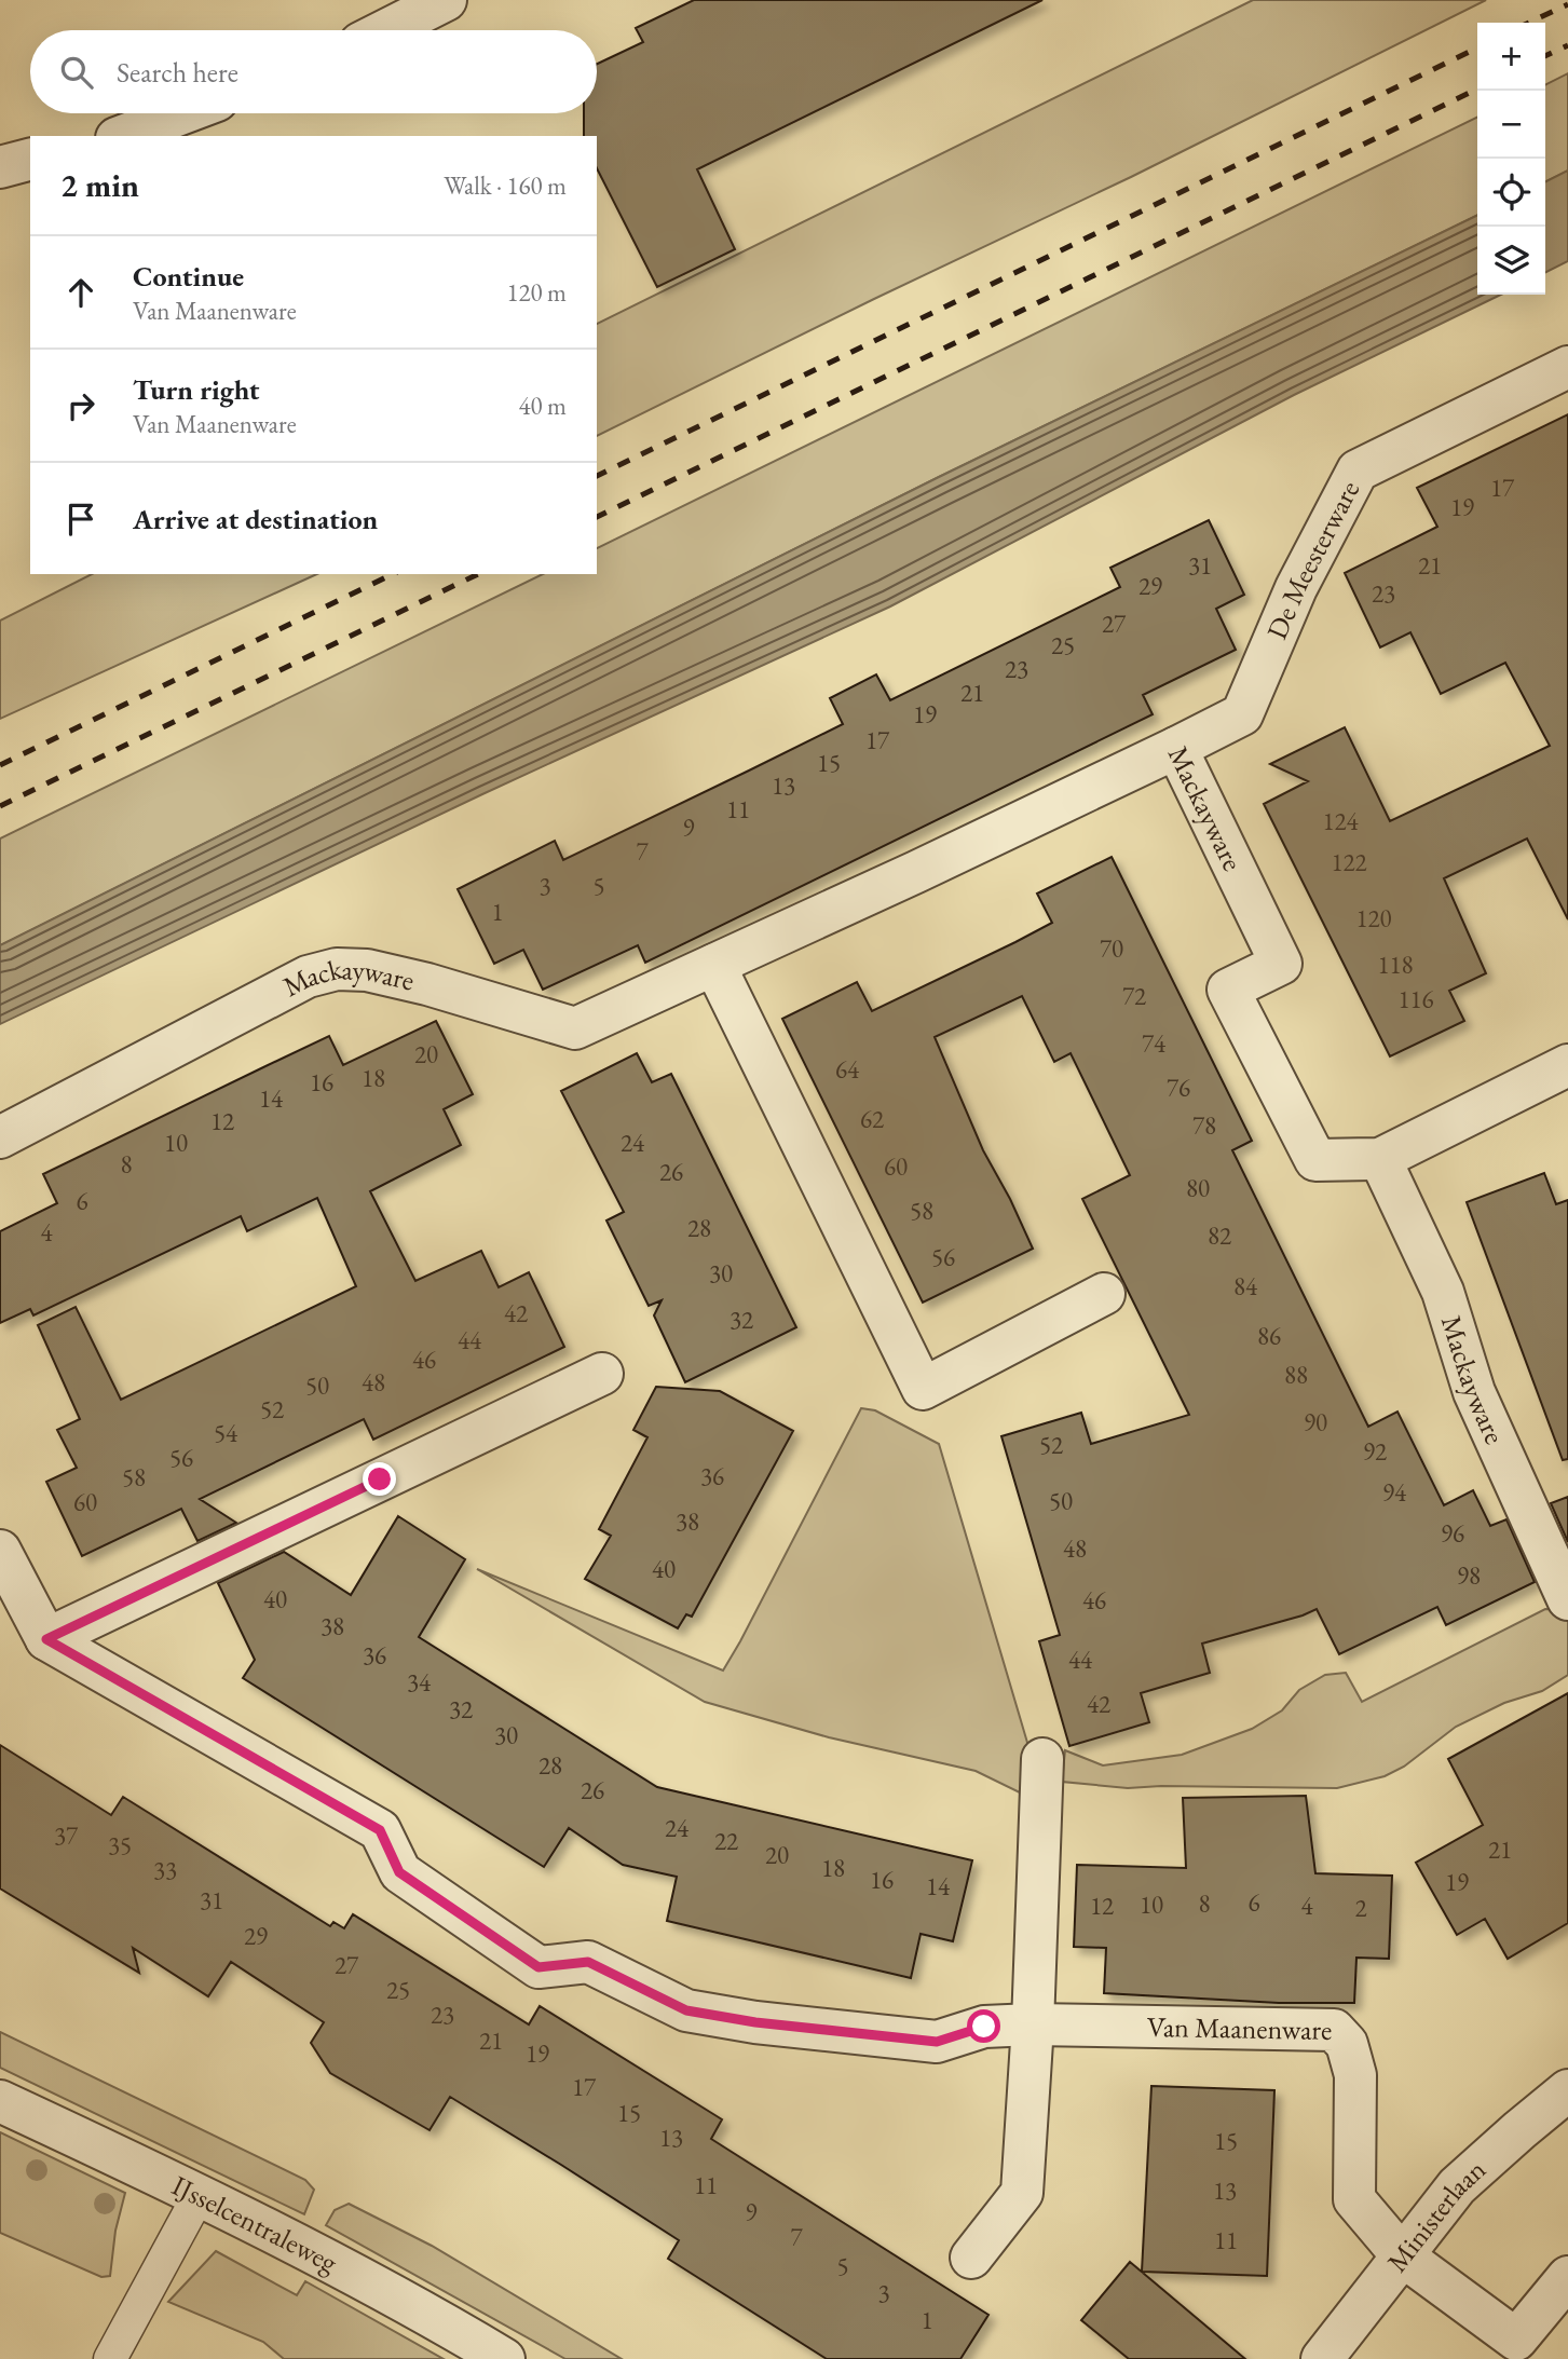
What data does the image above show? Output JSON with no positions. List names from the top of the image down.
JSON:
{
  "streets": {
    "street": [
      "De Meesterware",
      "Mackayware",
      "Van Maanenware",
      "Ministerlaan",
      "IJsselcentraleweg"
    ]
  },
  "crossings": [
    ["De Meesterware", "Mackayware"],
    ["Van Maanenware", "Ministerlaan"]
  ],
  "house_numbers": [
    "17",
    "19",
    "31",
    "21",
    "29",
    "23",
    "27",
    "25",
    "23",
    "21",
    "19",
    "17",
    "15",
    "13",
    "11",
    "124",
    "9",
    "7",
    "122",
    "3",
    "5",
    "1",
    "120",
    "70",
    "118",
    "72",
    "116",
    "74",
    "20",
    "64",
    "18",
    "16",
    "76",
    "14",
    "62",
    "12",
    "78",
    "10",
    "24",
    "8",
    "60",
    "26",
    "80",
    "6",
    "58",
    "28",
    "4",
    "82",
    "56",
    "30",
    "84",
    "42",
    "32",
    "86",
    "44",
    "46",
    "88",
    "48",
    "50",
    "52",
    "90",
    "54",
    "52",
    "92",
    "56",
    "36",
    "58",
    "94",
    "50",
    "60",
    "38",
    "96",
    "48",
    "40",
    "98",
    "40",
    "46",
    "38",
    "36",
    "44",
    "34",
    "42",
    "32",
    "30",
    "28",
    "26",
    "24",
    "37",
    "22",
    "35",
    "21",
    "20",
    "18",
    "33",
    "16",
    "19",
    "14",
    "31",
    "6",
    "8",
    "10",
    "12",
    "4",
    "2",
    "29",
    "27",
    "25",
    "23",
    "21",
    "19",
    "17",
    "15",
    "13",
    "15",
    "11",
    "13",
    "9",
    "7",
    "11",
    "5",
    "3",
    "1"
  ],
  "page": {
    "map_buttons": ["+", "−"],
    "search": "Search here",
    "heading": ["2 min", "Walk · 160 m"],
    "list": [
      ["Continue", "Van Maanenware", "120 m"],
      ["Turn right", "Van Maanenware", "40 m"],
      "Arrive at destination"
    ]
  }
}
